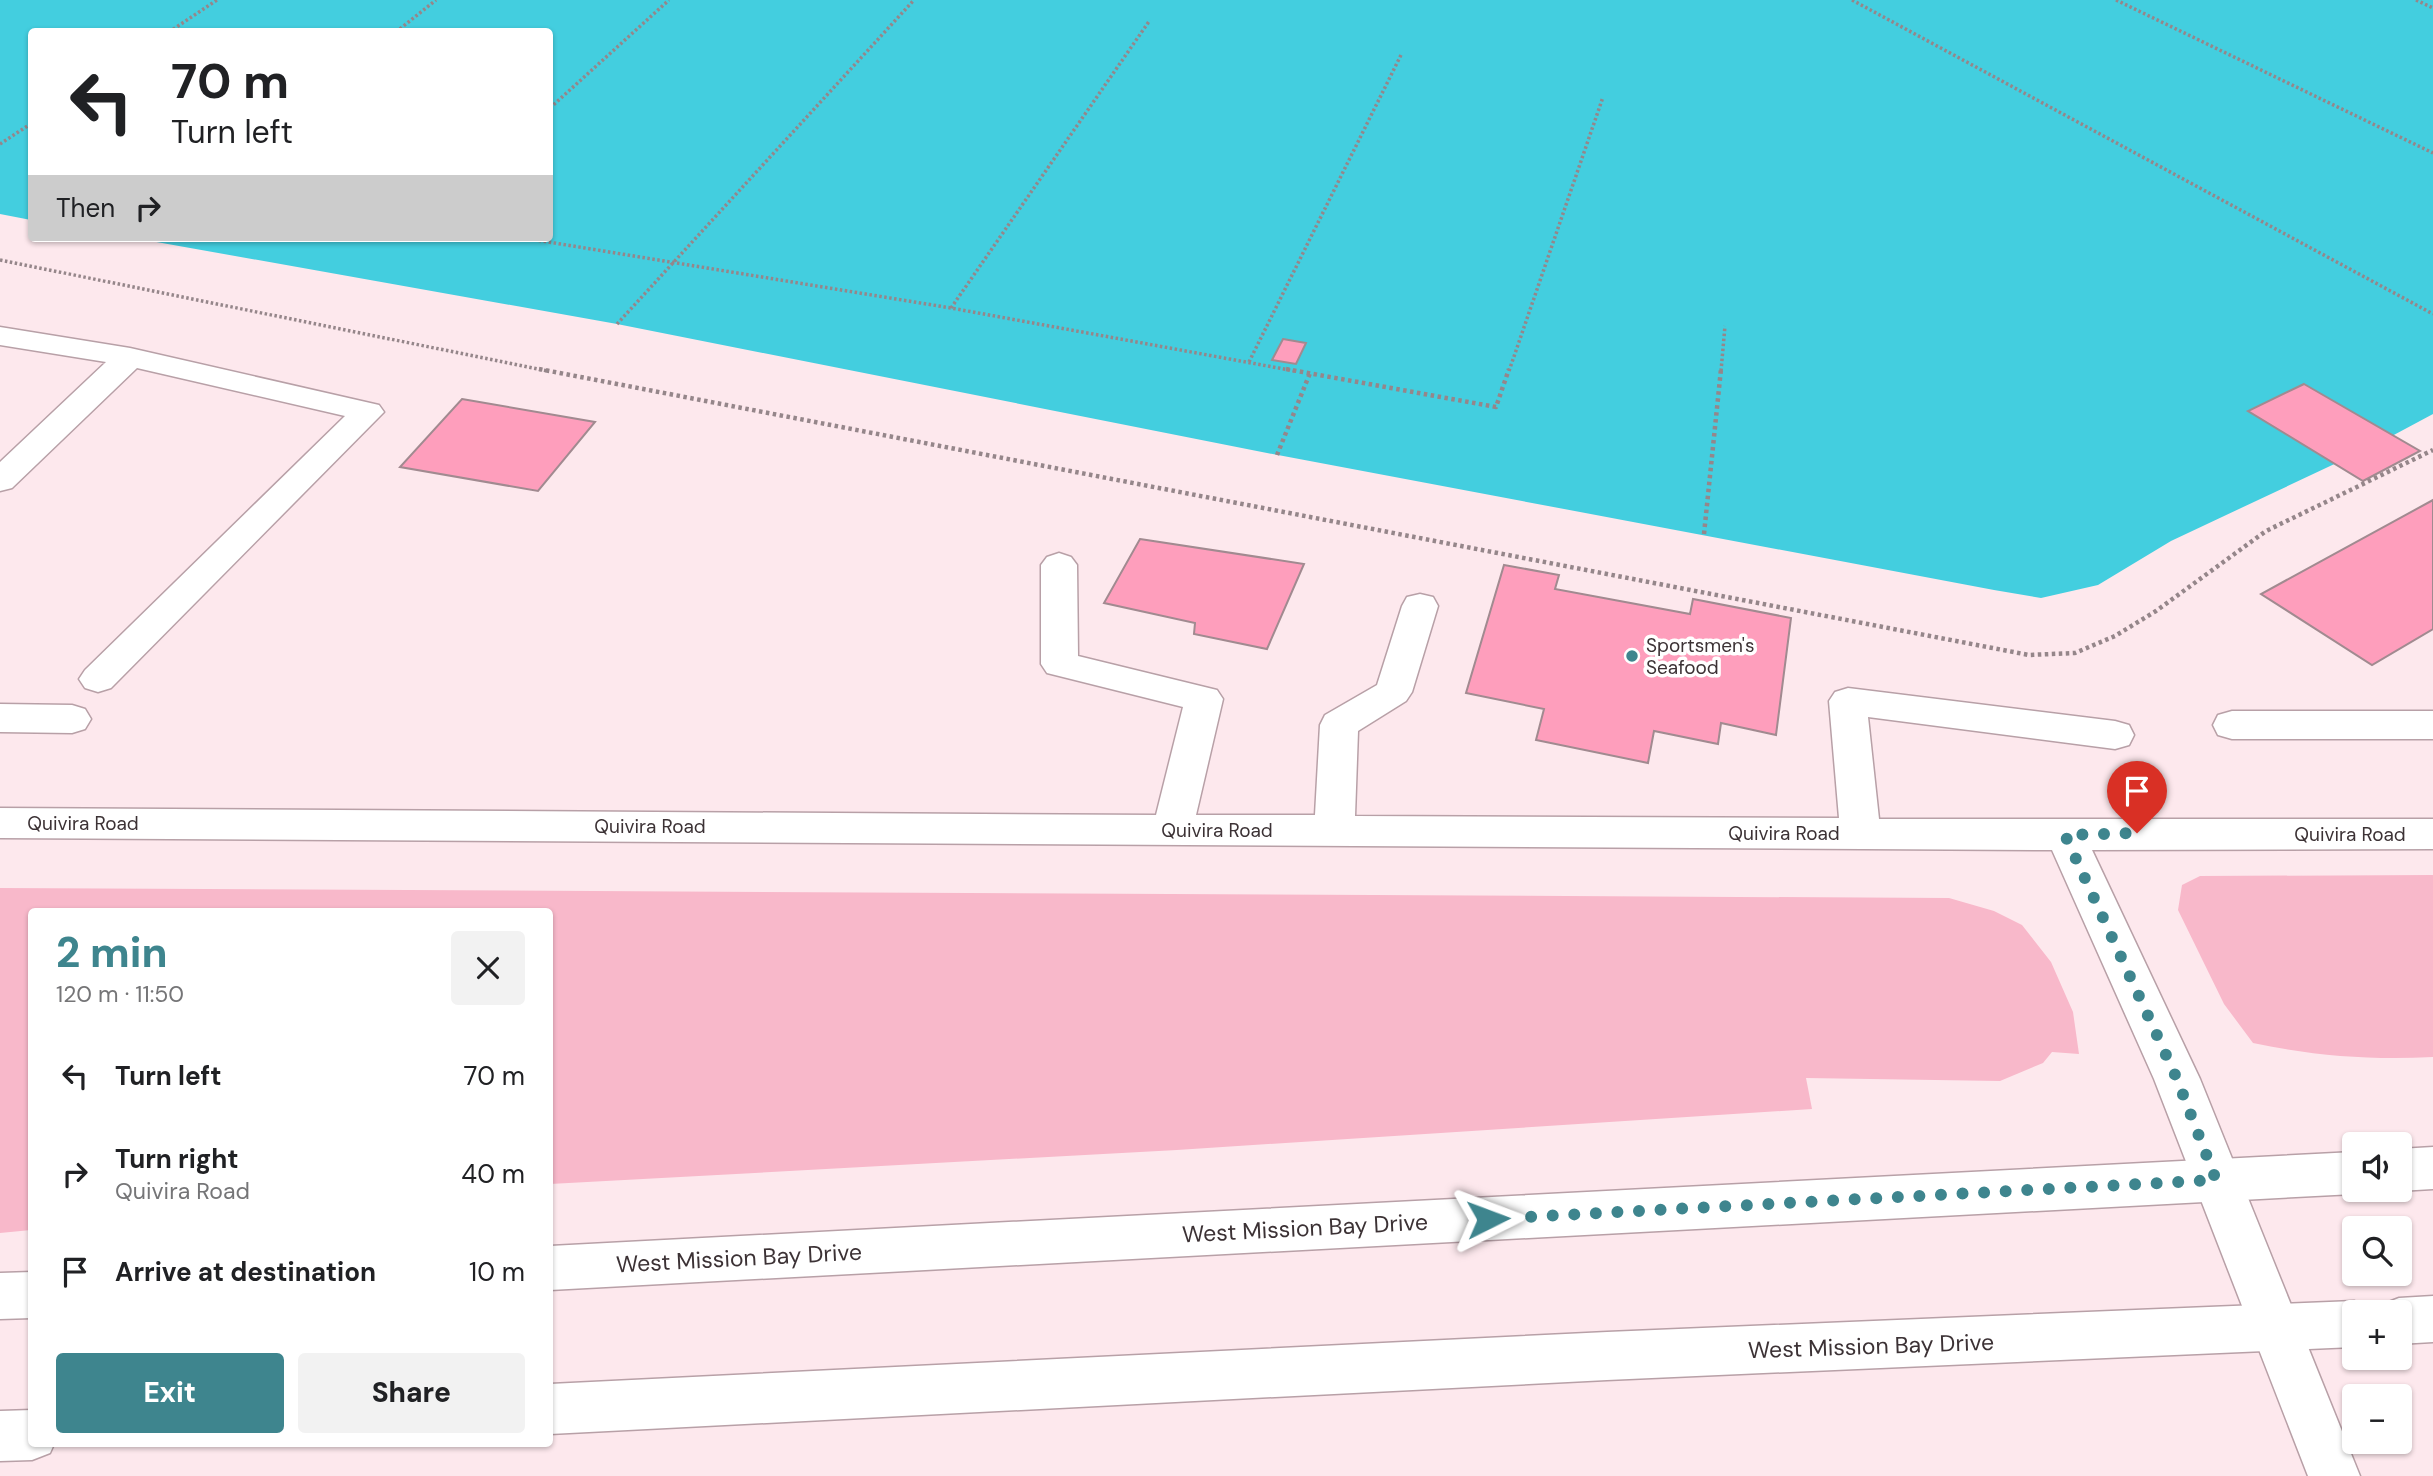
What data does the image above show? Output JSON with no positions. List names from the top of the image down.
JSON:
{
  "streets": {
    "street": ["Quivira Road", "West Mission Bay Drive"]
  },
  "places": ["Sportsmen's Seafood"],
  "page": {
    "turn": ["70 m", "Turn left"],
    "then": "Then",
    "heading": ["2 min", "120 m · 11:50"],
    "list": [
      {
        "name": "Turn left",
        "value": "70 m"
      },
      {
        "name": "Turn right",
        "note": "Quivira Road",
        "value": "40 m"
      },
      {
        "name": "Arrive at destination",
        "value": "10 m"
      }
    ],
    "map_buttons": ["+", "−"],
    "buttons": ["Exit", "Share"]
  }
}
